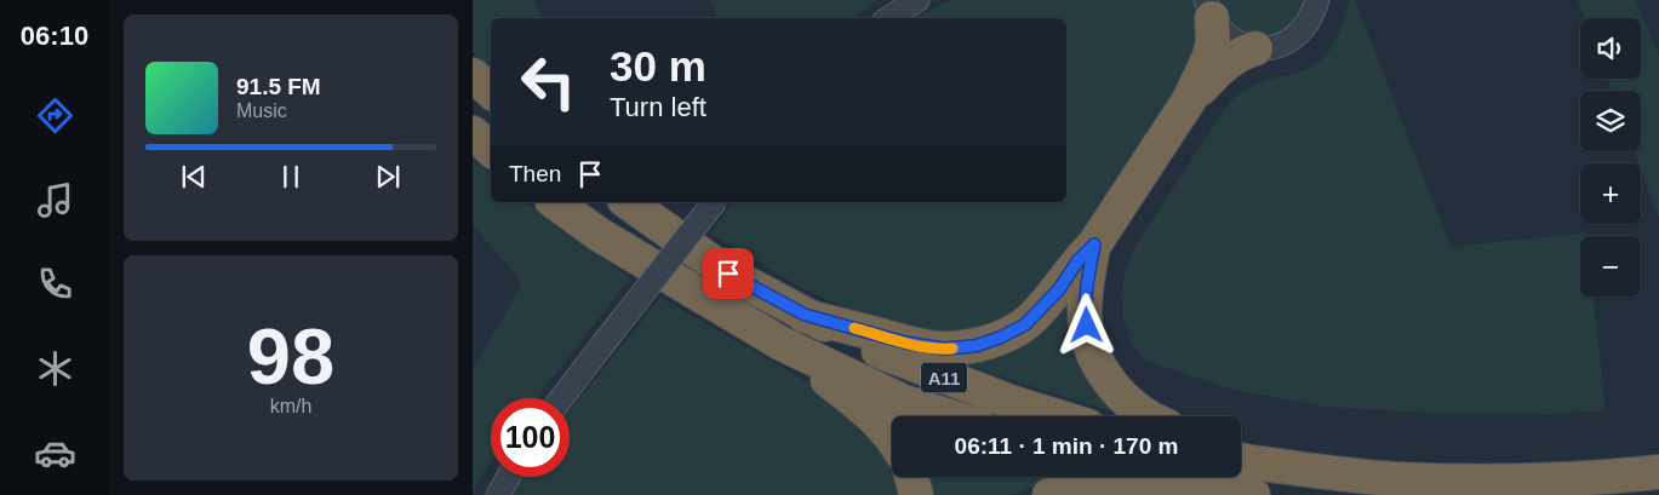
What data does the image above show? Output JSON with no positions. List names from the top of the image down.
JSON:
{
  "streets": {
    "highway": ["A11"]
  },
  "page": {
    "tabs": "06:10",
    "map_buttons": ["+", "−"],
    "turn": ["30 m", "Turn left"],
    "song": ["91.5 FM", "Music"],
    "then": "Then",
    "tile": ["98", "km/h"],
    "limit": "100",
    "trip": "06:11 · 1 min · 170 m"
  }
}
